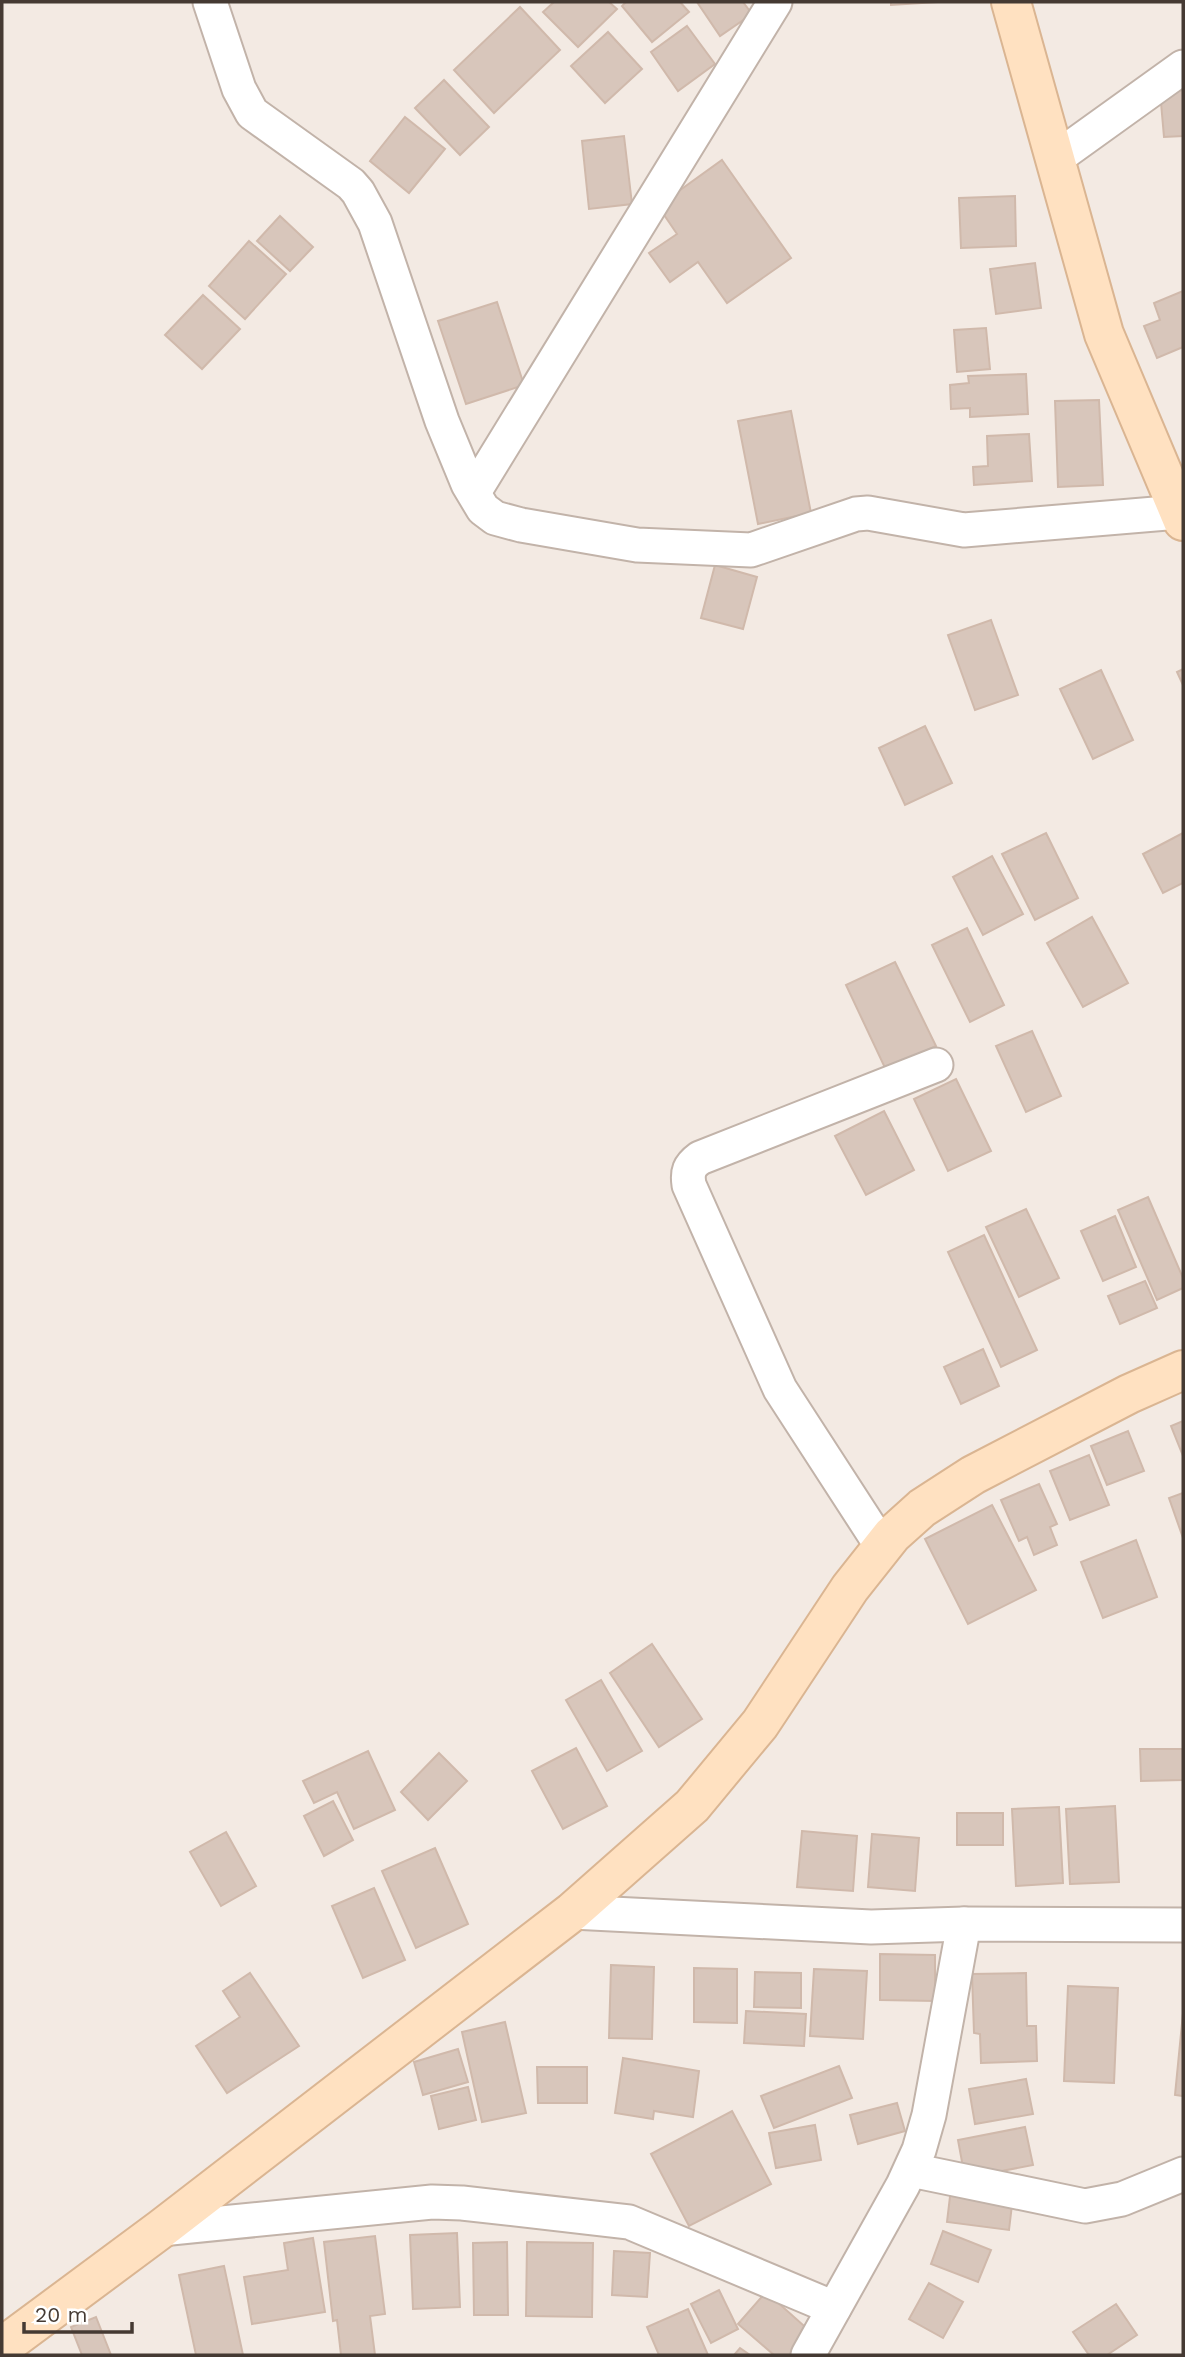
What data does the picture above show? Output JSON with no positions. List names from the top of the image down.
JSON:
{
  "scale_bar": "20 m"
}
